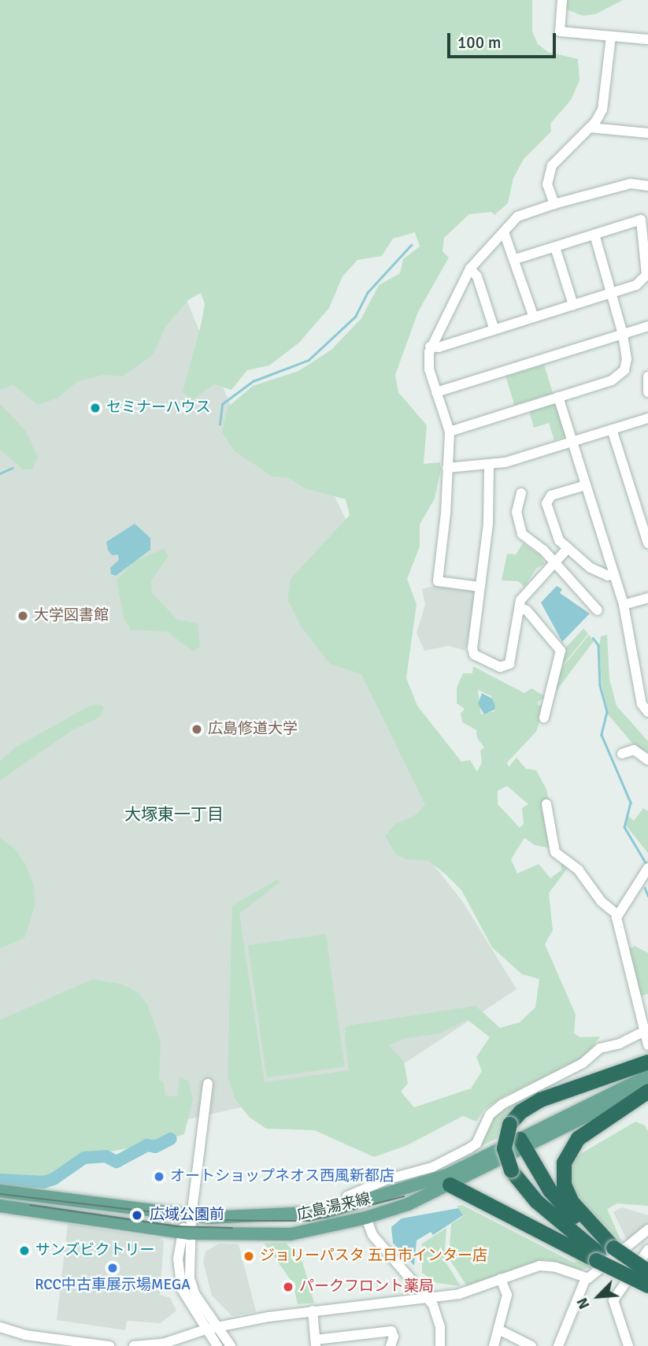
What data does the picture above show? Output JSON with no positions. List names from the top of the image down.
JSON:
{
  "streets": {
    "main road": ["広島湯来線"]
  },
  "districts": ["大塚東一丁目"],
  "places": [
    "セミナーハウス",
    "大学図書館",
    "広島修道大学",
    "オートショップネオス西風新都店",
    "広域公園前",
    "サンズビクトリー",
    "ジョリーパスタ 五日市インター店",
    "RCC中古車展示場MEGA",
    "パークフロント薬局"
  ],
  "scale_bar": "100 m",
  "north": "bottom left"
}
